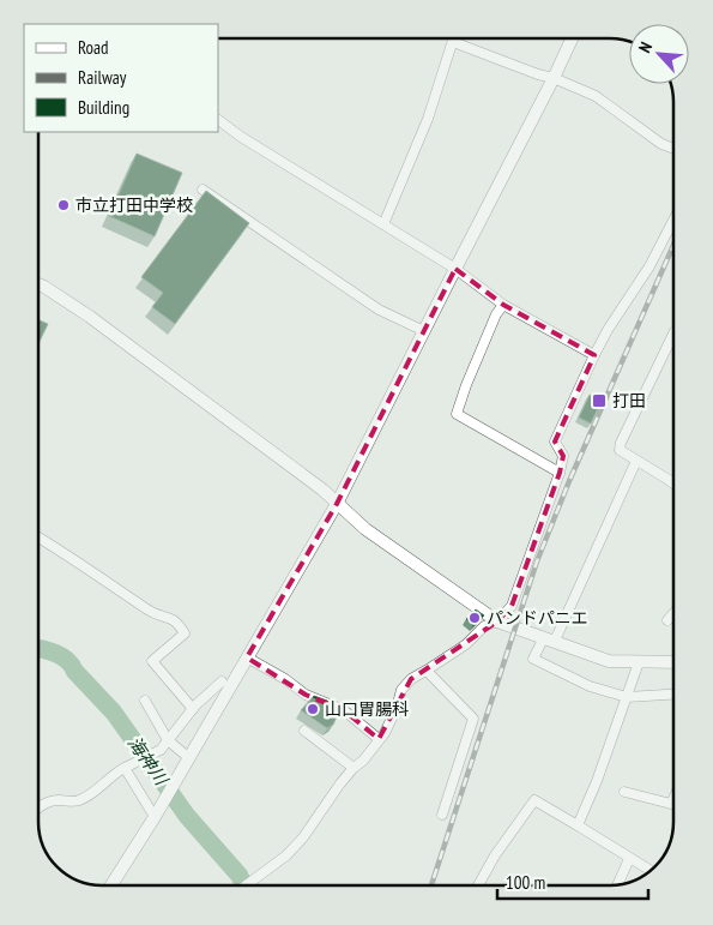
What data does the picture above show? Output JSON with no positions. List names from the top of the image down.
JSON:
{
  "water": ["海神川"],
  "places": {
    "other": ["市立打田中学校", "パンドパニエ", "山口胃腸科"],
    "transit": ["打田"]
  },
  "legend": ["Road", "Railway", "Building"],
  "scale_bar": "100 m",
  "north": "top left"
}
